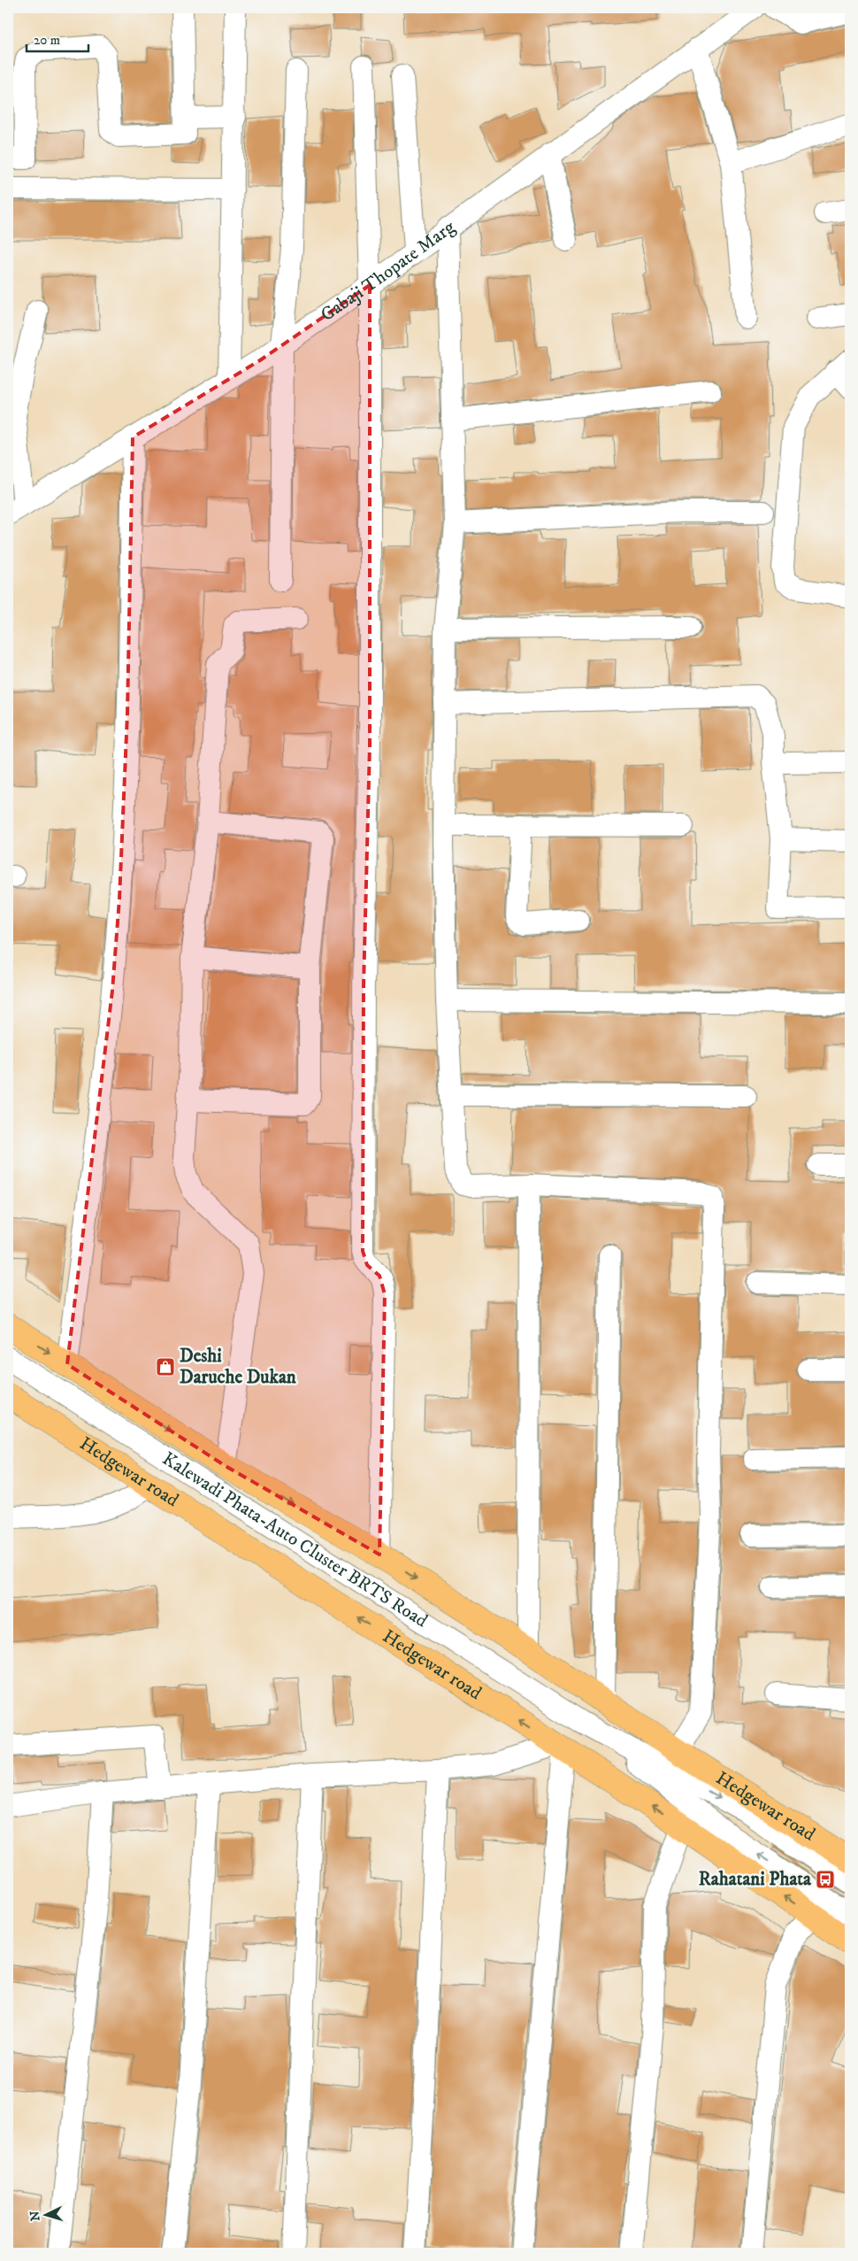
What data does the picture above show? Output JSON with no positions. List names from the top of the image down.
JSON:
{
  "streets": {
    "main road": ["Hedgewar road"],
    "street": ["Gabaji Thopate Marg", "Kalewadi Phata-Auto Cluster BRTS Road"]
  },
  "places": {
    "shop": ["Deshi Daruche Dukan"],
    "bus stop": ["Rahatani Phata"]
  },
  "scale_bar": "20 m",
  "north": "left"
}
